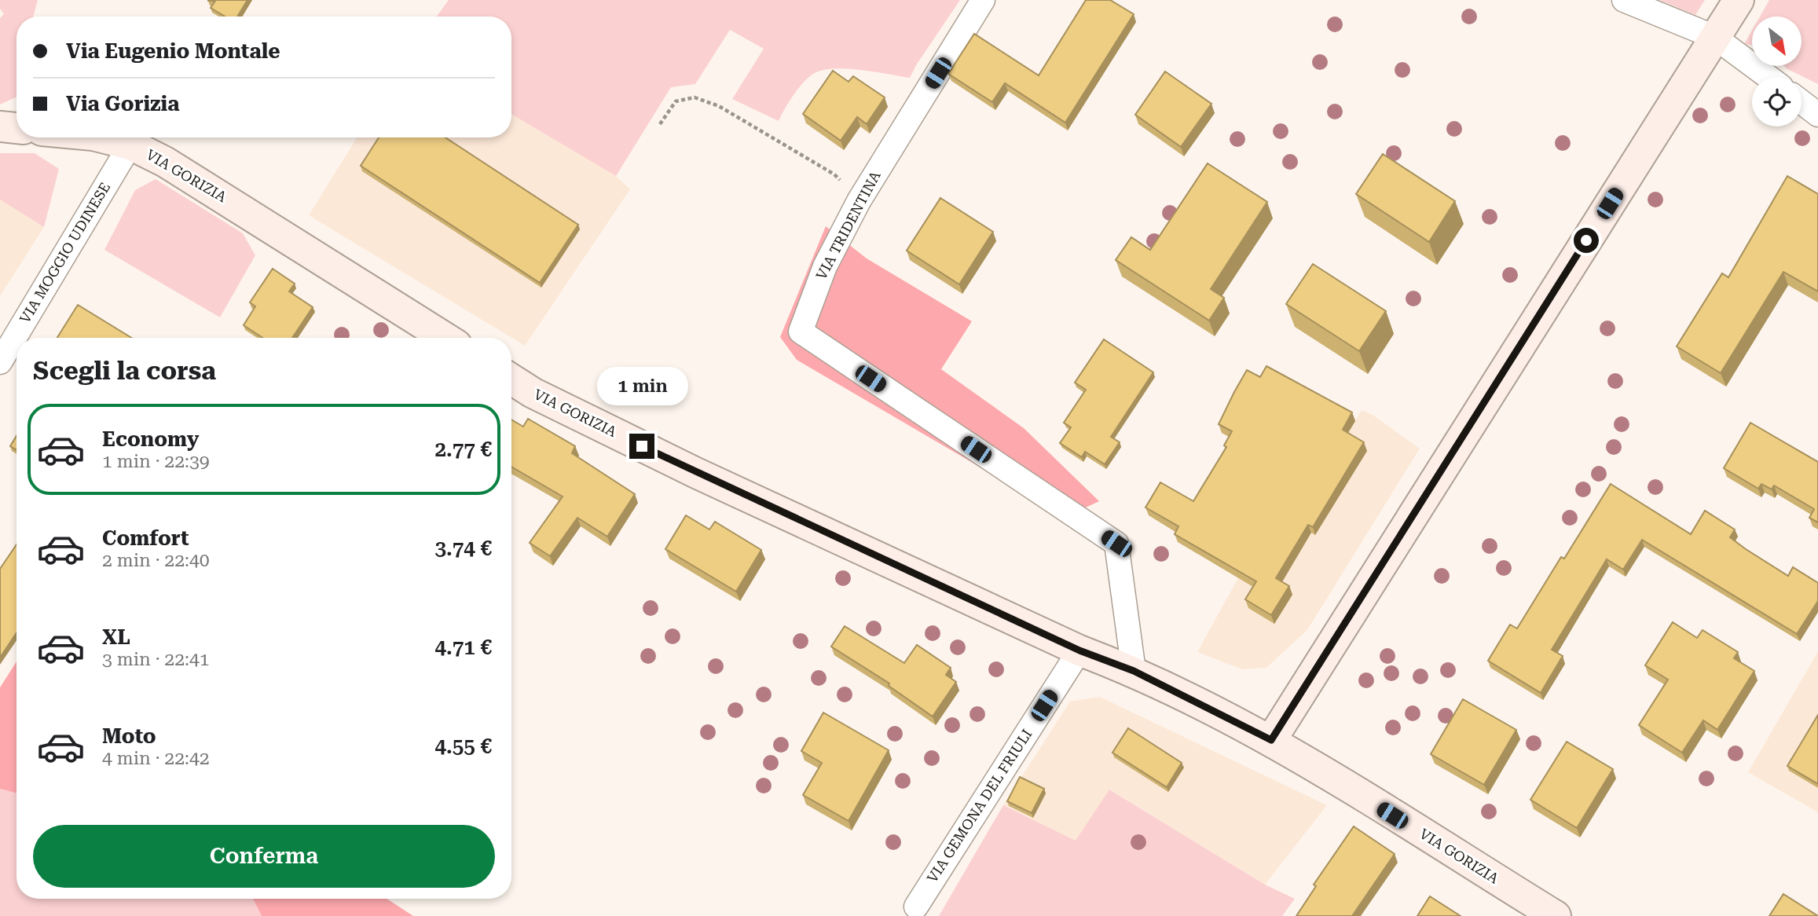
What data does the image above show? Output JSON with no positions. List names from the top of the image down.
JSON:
{
  "streets": {
    "street": [
      "VIA GORIZIA",
      "VIA TRIDENTINA",
      "VIA MOGGIO UDINESE",
      "VIA GEMONA DEL FRIULI"
    ]
  },
  "crossings": [
    ["VIA GORIZIA", "VIA TRIDENTINA"],
    ["VIA GORIZIA", "VIA MOGGIO UDINESE"],
    ["VIA GORIZIA", "VIA GEMONA DEL FRIULI"]
  ],
  "north": "bottom right",
  "page": {
    "banner": ["Via Eugenio Montale", "Via Gorizia"],
    "heading": "Scegli la corsa",
    "bubble": "1 min",
    "list": [
      {
        "name": "Economy",
        "note": "1 min · 22:39",
        "value": "2.77 €"
      },
      {
        "name": "Comfort",
        "note": "2 min · 22:40",
        "value": "3.74 €"
      },
      {
        "name": "XL",
        "note": "3 min · 22:41",
        "value": "4.71 €"
      },
      {
        "name": "Moto",
        "note": "4 min · 22:42",
        "value": "4.55 €"
      }
    ],
    "buttons": "Conferma"
  }
}
